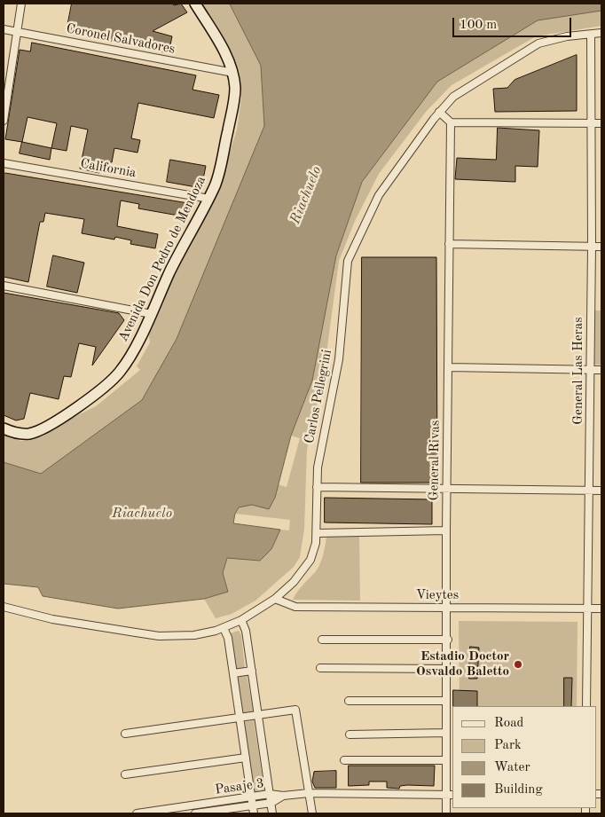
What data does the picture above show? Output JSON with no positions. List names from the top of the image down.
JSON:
{
  "streets": {
    "main road": ["Avenida Don Pedro de Mendoza"],
    "street": [
      "Coronel Salvadores",
      "California",
      "General Las Heras",
      "Carlos Pellegrini",
      "General Rivas",
      "Vieytes",
      "Pasaje 3"
    ]
  },
  "crossings": [
    ["Coronel Salvadores", "Avenida Don Pedro de Mendoza"],
    ["California", "Avenida Don Pedro de Mendoza"],
    ["General Las Heras", "Carlos Pellegrini"],
    ["General Las Heras", "Vieytes"],
    ["Carlos Pellegrini", "Vieytes"],
    ["General Rivas", "Vieytes"]
  ],
  "water": ["Riachuelo"],
  "places": ["Estadio Doctor Osvaldo Baletto"],
  "legend": [
    "Road",
    "Park",
    "Water",
    "Building"
  ],
  "scale_bar": "100 m"
}
